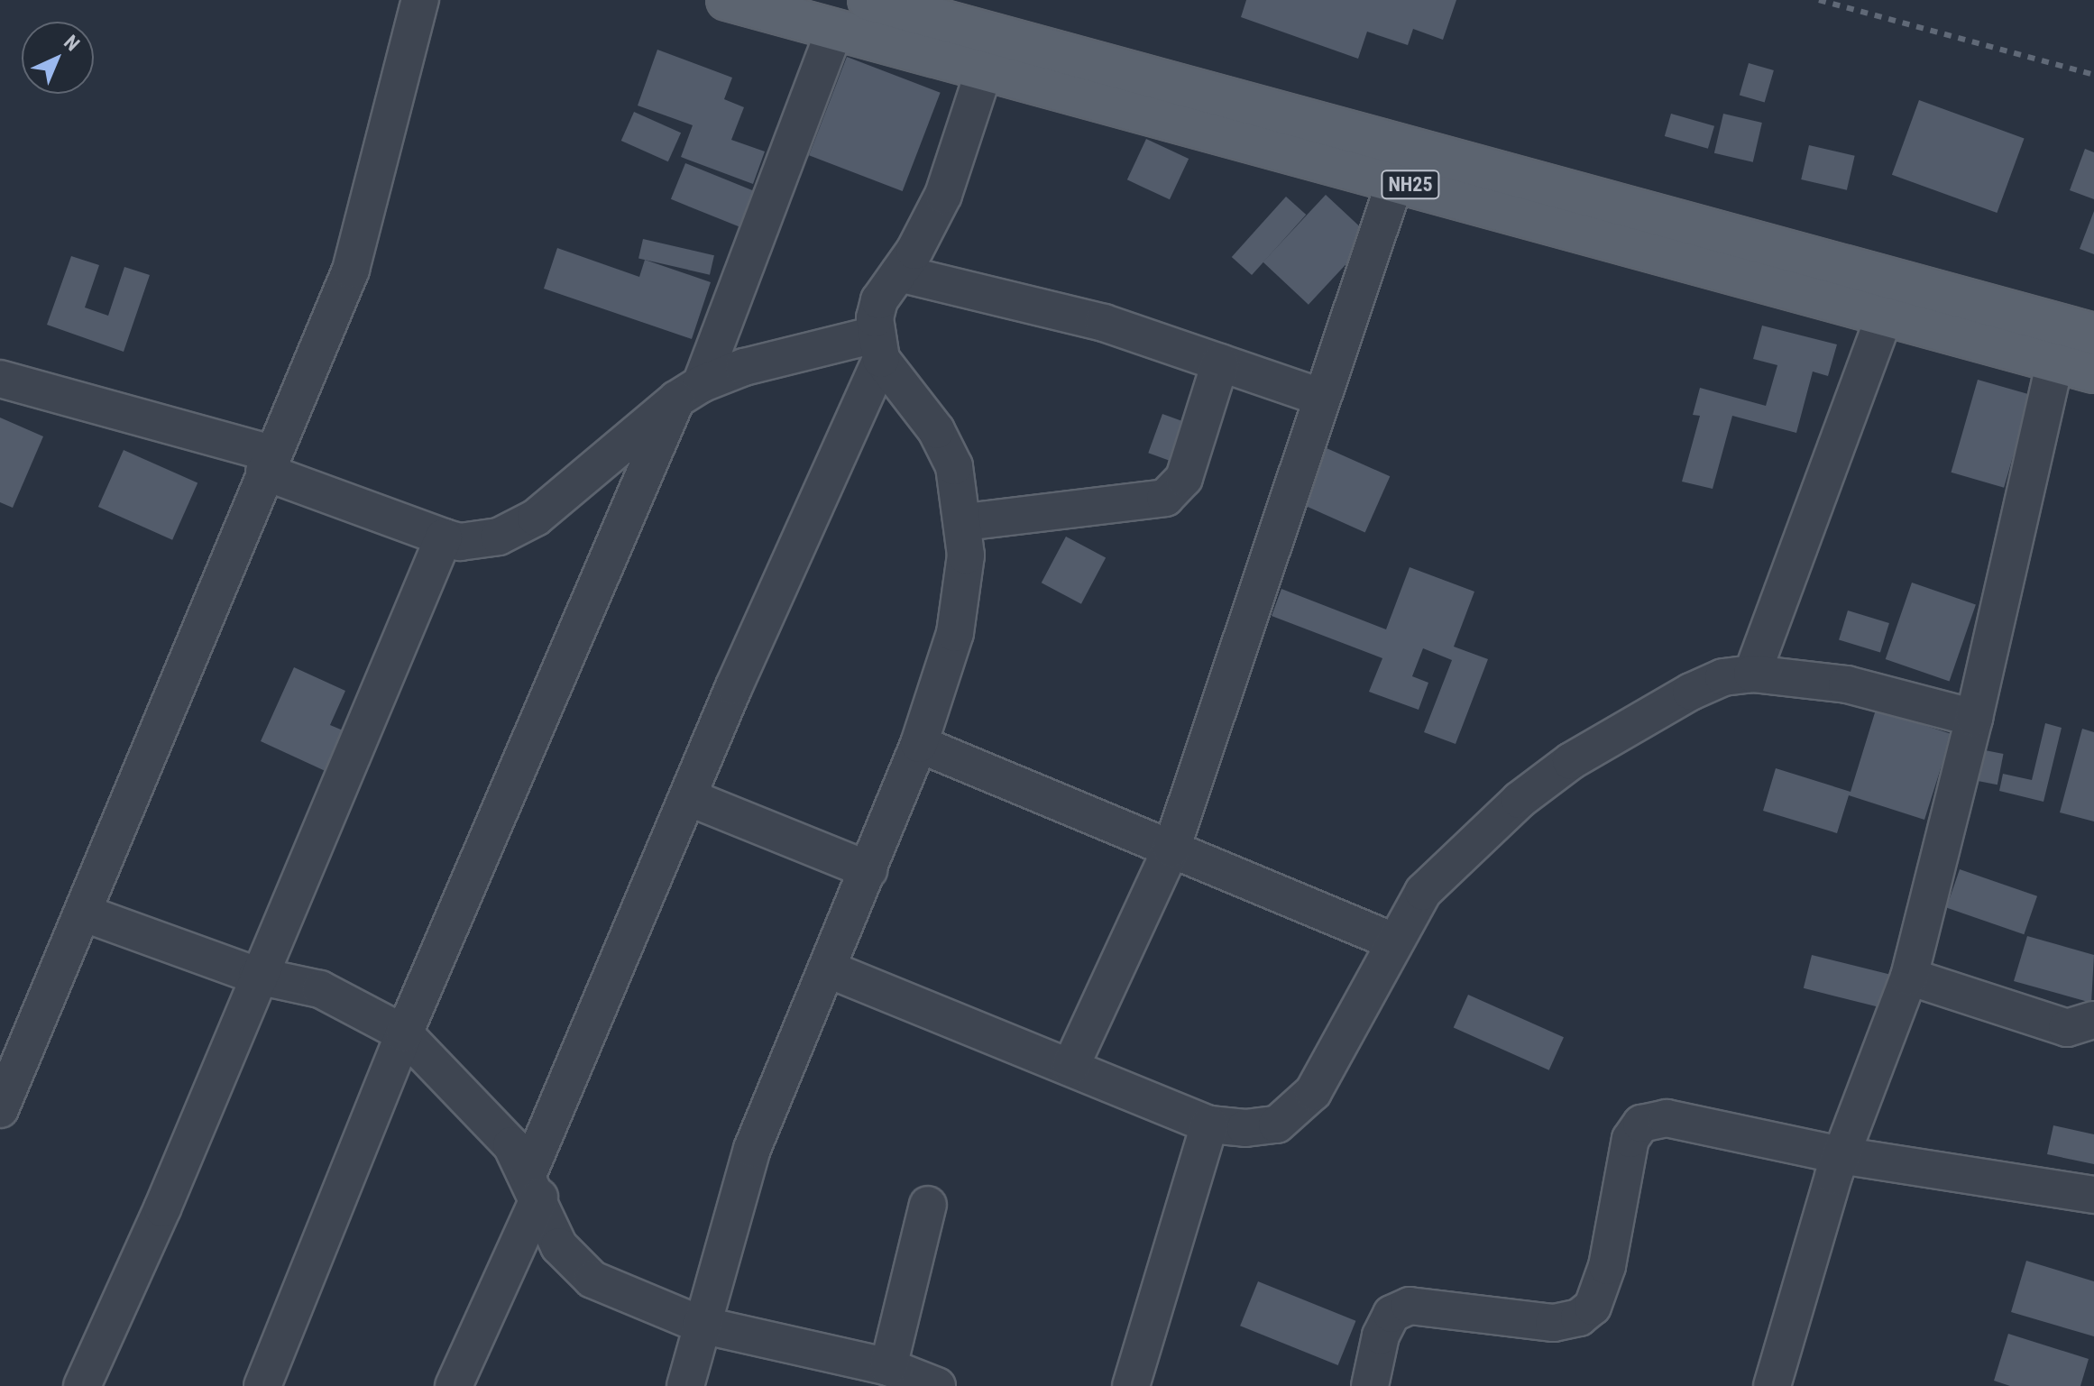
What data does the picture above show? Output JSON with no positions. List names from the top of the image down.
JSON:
{
  "streets": {
    "main road": ["NH25"]
  },
  "north": "top right"
}
